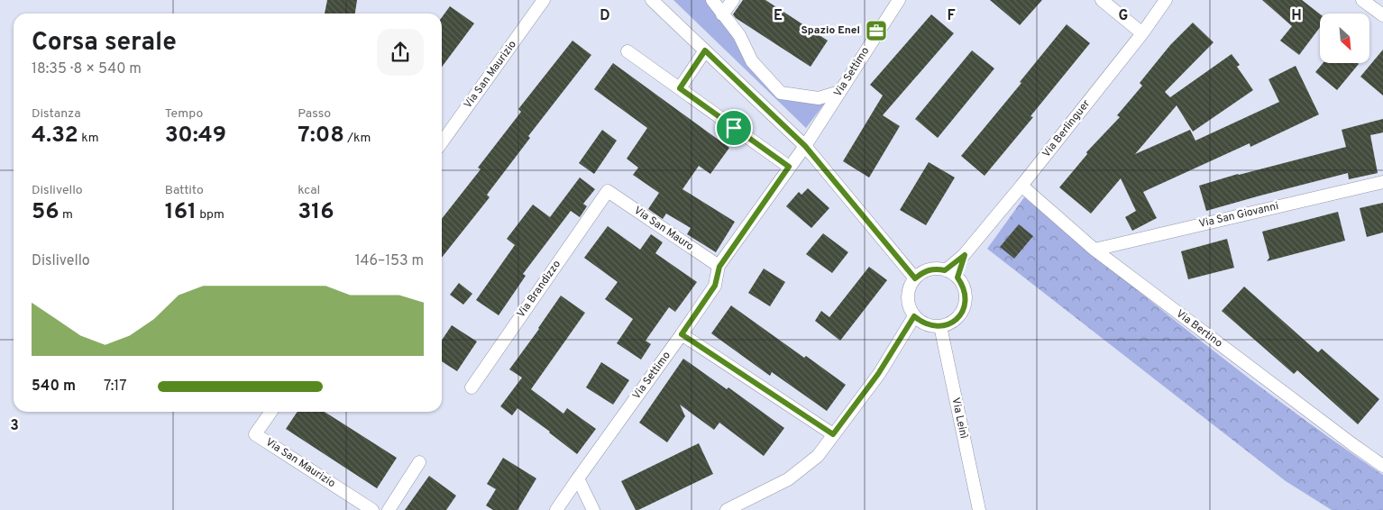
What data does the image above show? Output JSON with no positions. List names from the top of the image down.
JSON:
{
  "streets": {
    "street": [
      "Via Settimo",
      "Via San Maurizio",
      "Via Berlinguer",
      "Via San Giovanni",
      "Via San Mauro",
      "Via Brandizzo",
      "Via Bertino",
      "Via Leinì"
    ]
  },
  "crossings": [
    ["Via Settimo", "Via San Mauro"],
    ["Via Berlinguer", "Via Bertino"],
    ["Via San Giovanni", "Via Bertino"],
    ["Via San Mauro", "Via Brandizzo"]
  ],
  "places": {
    "office": ["Spazio Enel"]
  },
  "north": "bottom right",
  "page": {
    "heading": ["Corsa serale", "18:35 · 8 × 540 m"],
    "stats": [
      ["Distanza", "4.32 km"],
      ["Tempo", "30:49"],
      ["Passo", "7:08 /km"],
      ["Dislivello", "56 m"],
      ["Battito", "161 bpm"],
      ["kcal", "316"]
    ],
    "chart": ["Dislivello", "146–153 m"],
    "list": [
      {
        "name": "540 m",
        "note": "7:17"
      }
    ]
  },
  "grid": {
    "columns": [
      "D",
      "E",
      "F",
      "G",
      "H"
    ],
    "rows": ["3"]
  }
}
